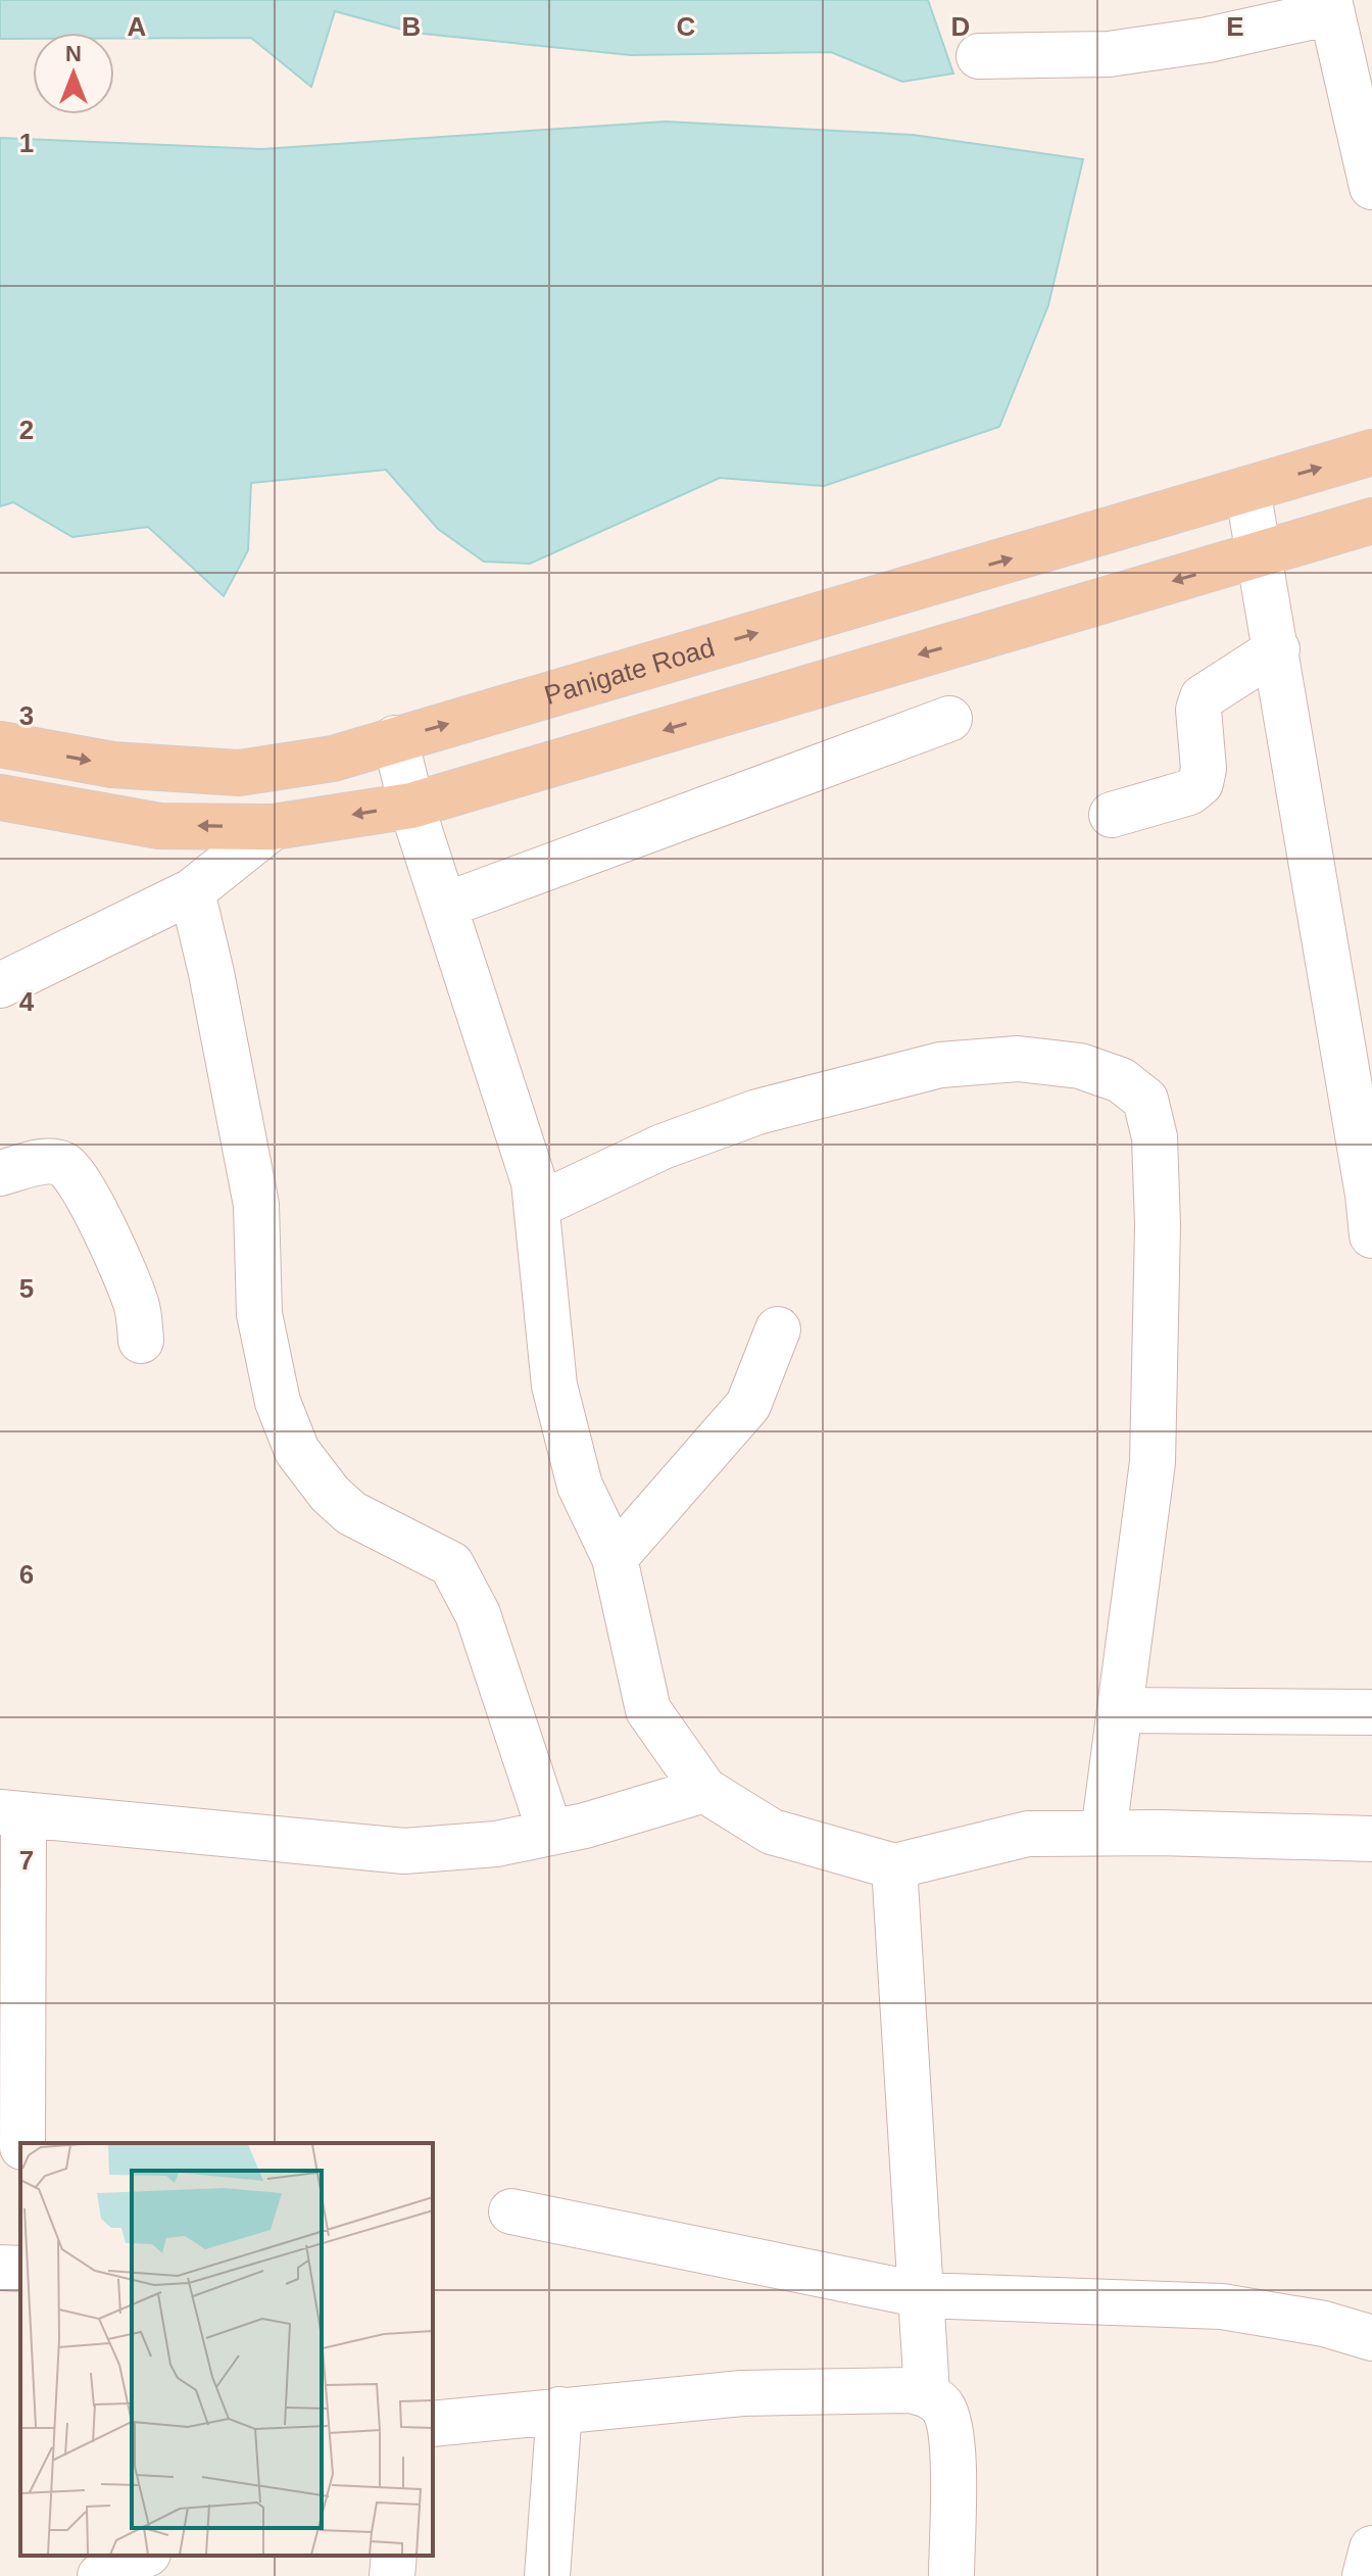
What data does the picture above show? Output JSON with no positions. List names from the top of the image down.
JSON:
{
  "streets": {
    "main road": ["Panigate Road"]
  },
  "north": "top",
  "grid": {
    "columns": [
      "A",
      "B",
      "C",
      "D",
      "E"
    ],
    "rows": [
      "1",
      "2",
      "3",
      "4",
      "5",
      "6",
      "7"
    ]
  }
}
